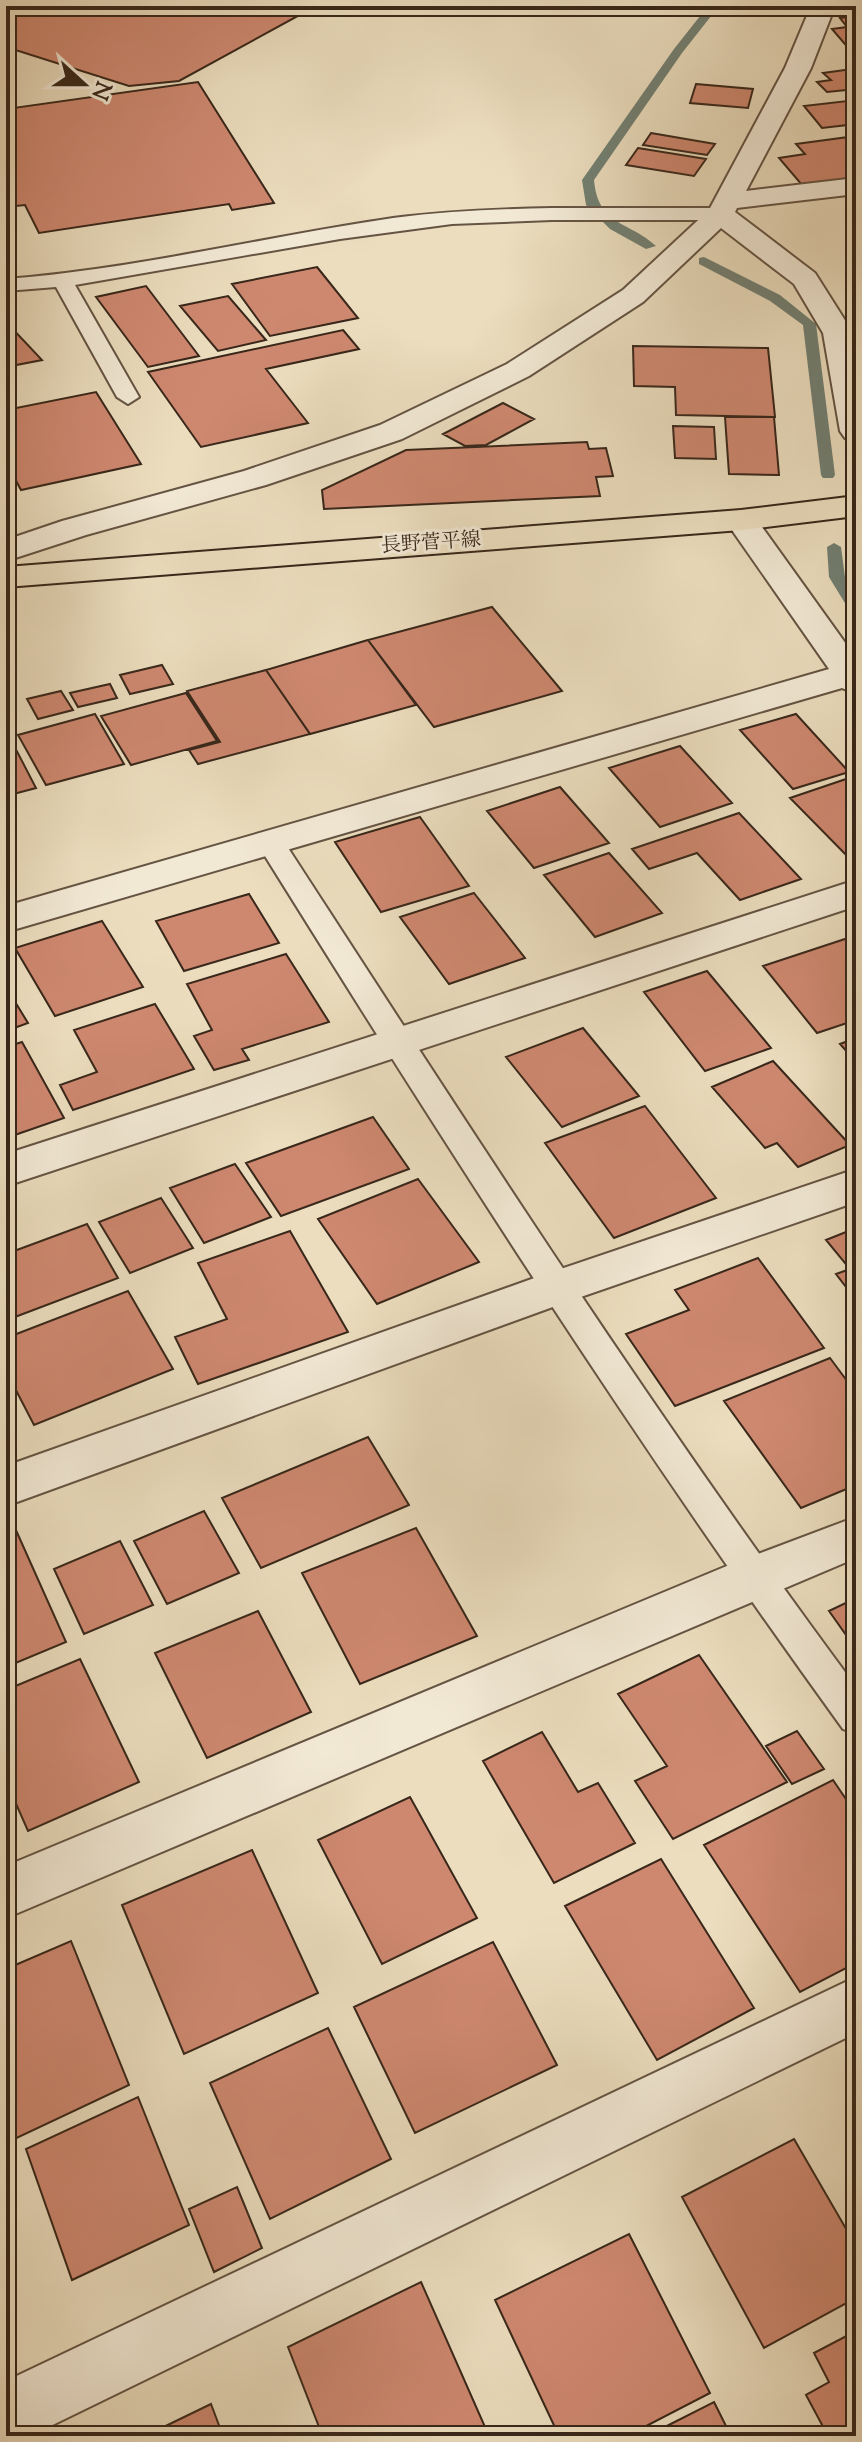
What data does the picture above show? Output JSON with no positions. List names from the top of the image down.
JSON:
{
  "streets": {
    "main road": ["長野菅平線"]
  },
  "north": "right"
}
